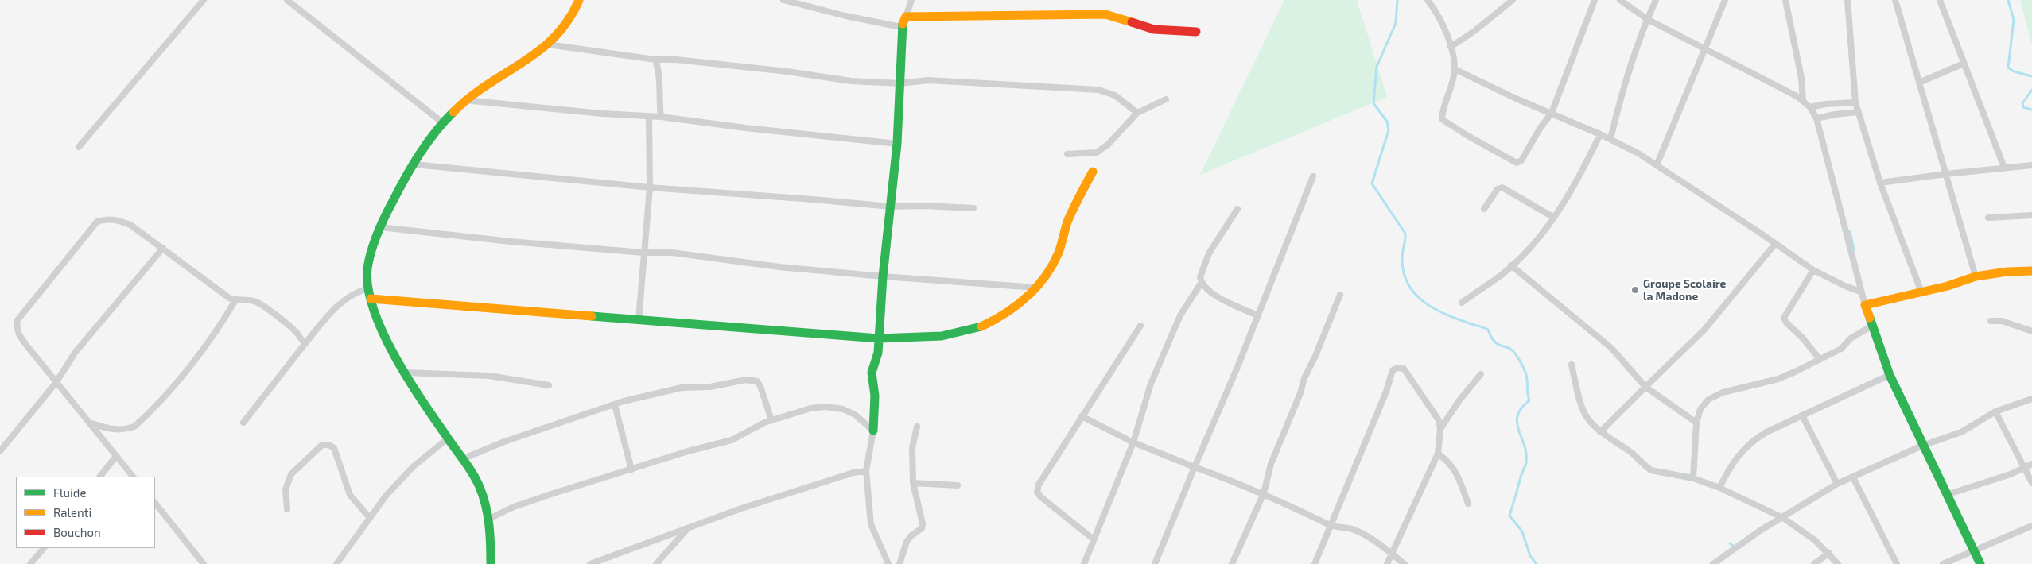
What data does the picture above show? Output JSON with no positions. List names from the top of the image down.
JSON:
{
  "places": ["Groupe Scolaire la Madone"],
  "legend": ["Fluide", "Ralenti", "Bouchon"]
}
